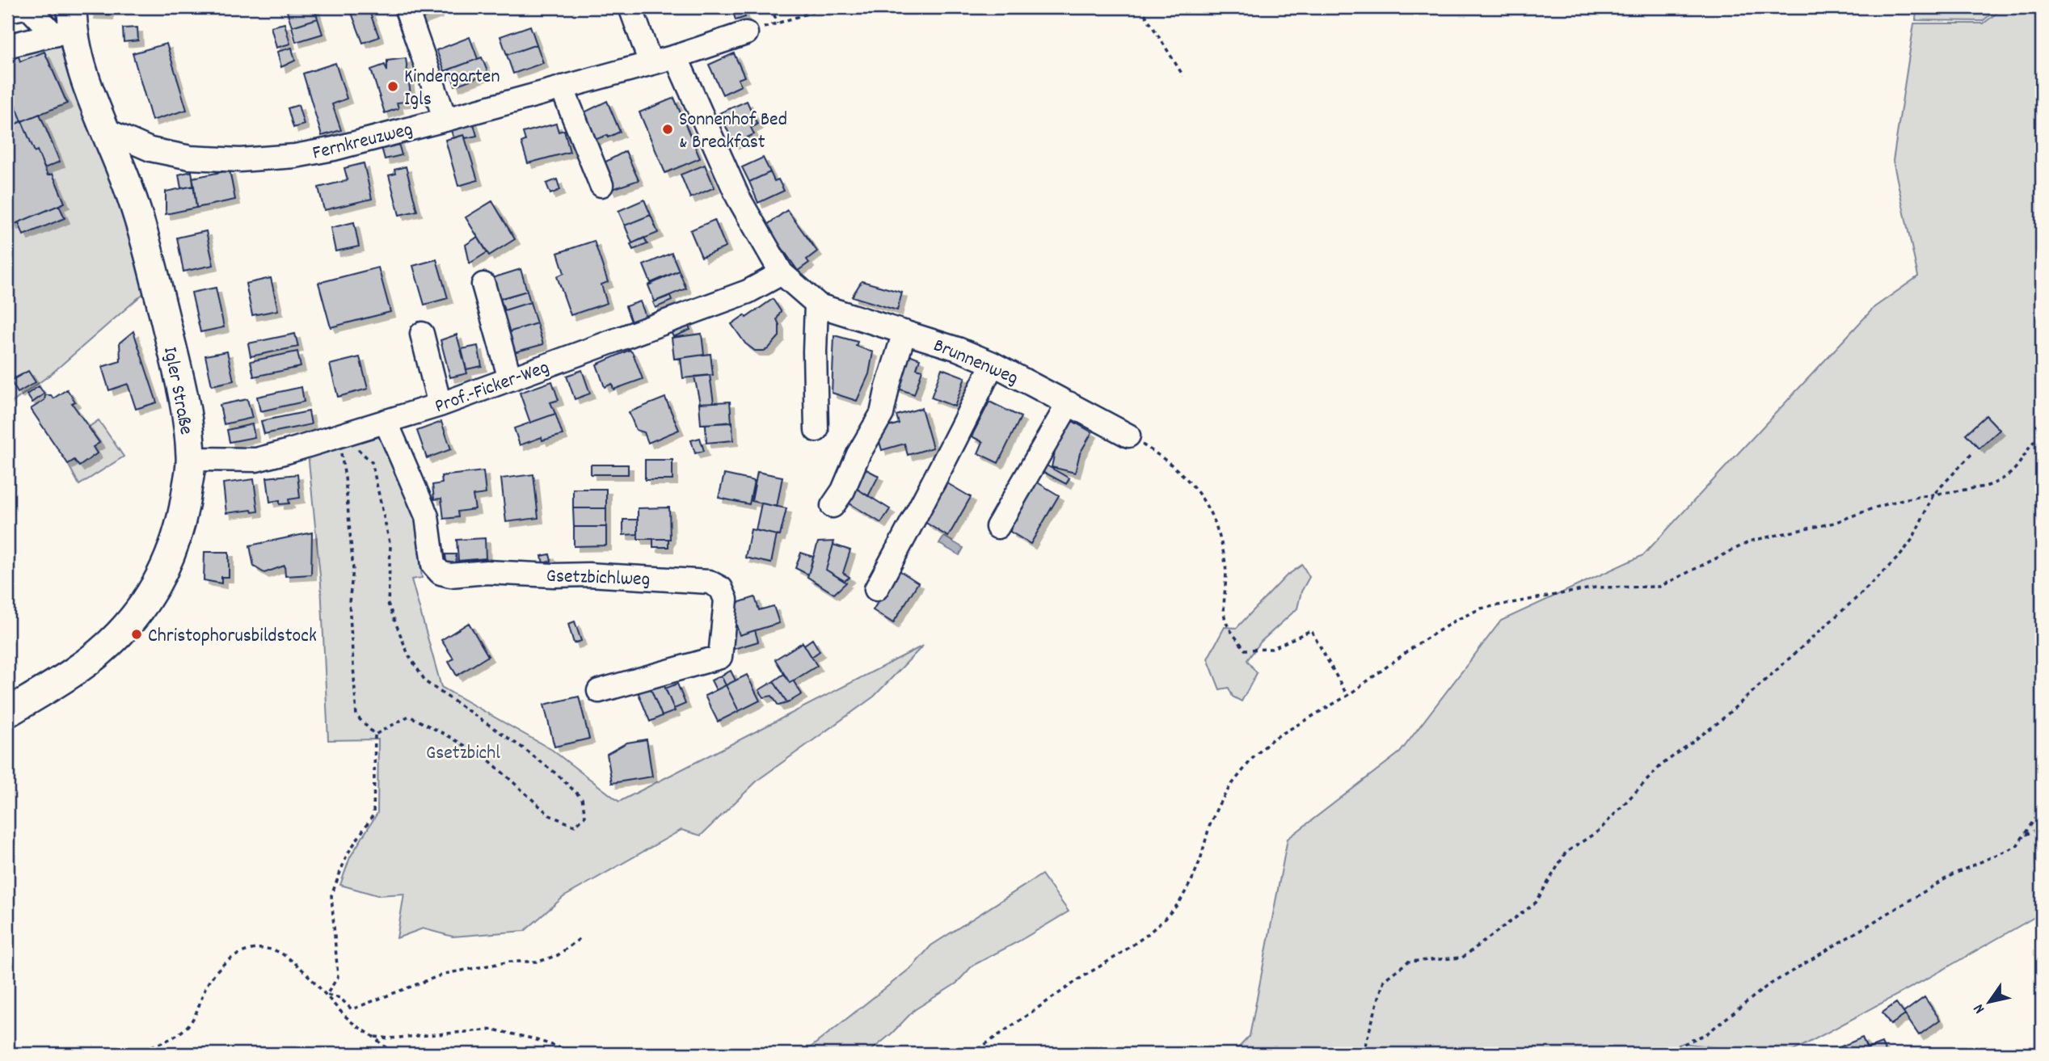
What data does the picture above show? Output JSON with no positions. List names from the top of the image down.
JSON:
{
  "streets": {
    "main road": ["Igler Straße"],
    "street": [
      "Fernkreuzweg",
      "Brunnenweg",
      "Prof.-Ficker-Weg",
      "Gsetzbichlweg"
    ]
  },
  "crossings": [
    ["Fernkreuzweg", "Brunnenweg"],
    ["Fernkreuzweg", "Igler Straße"],
    ["Brunnenweg", "Prof.-Ficker-Weg"],
    ["Prof.-Ficker-Weg", "Igler Straße"],
    ["Prof.-Ficker-Weg", "Gsetzbichlweg"]
  ],
  "parks": ["Gsetzbichl"],
  "places": ["Kindergarten Igls", "Sonnenhof Bed & Breakfast", "Christophorusbildstock"],
  "north": "bottom left"
}
